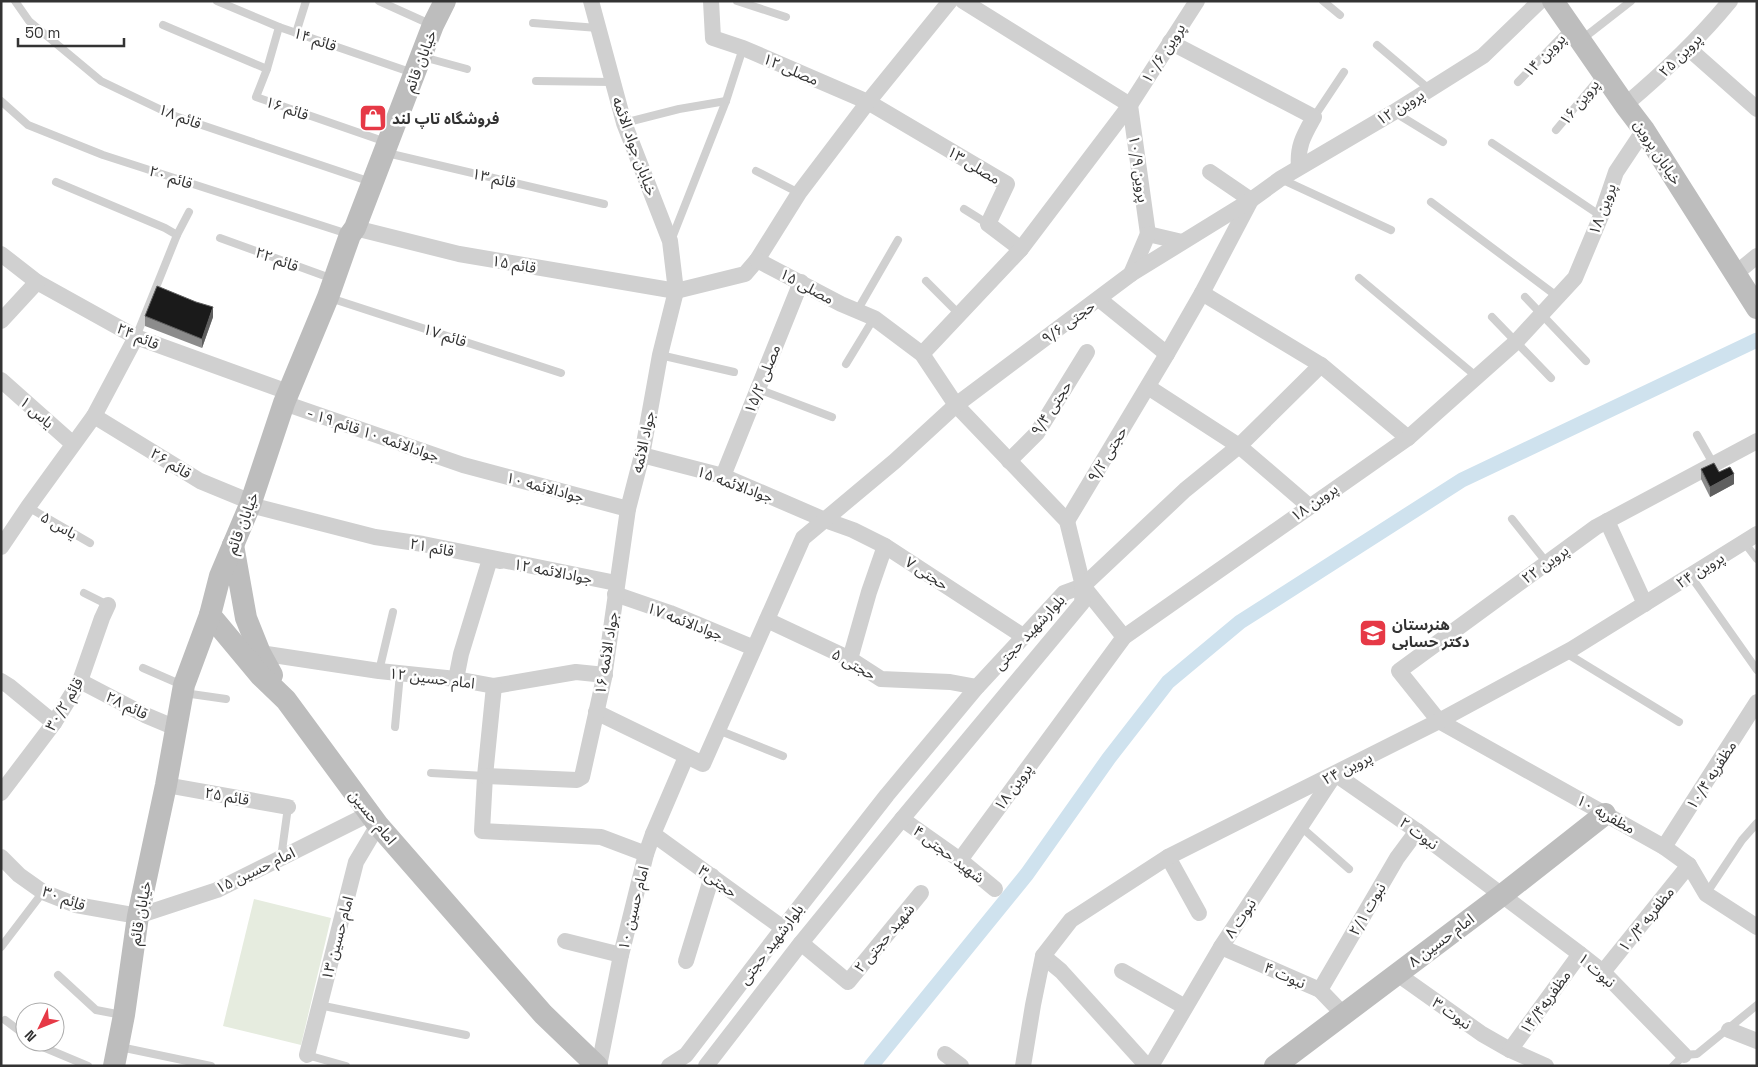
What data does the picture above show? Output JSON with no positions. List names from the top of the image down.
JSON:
{
  "streets": {
    "street": [
      "پروین ۱۰/۶",
      "پروین ۲۵",
      "خیابان قائم",
      "مصلی ۱۲",
      "پروین ۱۲",
      "خیابان جواد الائمه",
      "خیابان پروین",
      "مصلی ۱۳",
      "پروین ۱۰/۹",
      "پروین ۱۸",
      "قائم ۱۵",
      "مصلی ۱۵",
      "حجتی ۹/۶",
      "قائم ۲۴",
      "مصلی ۱۵/۲",
      "حجتی ۹/۴",
      "یاس ۱",
      "- جوادالائمه ۱۰ قائم ۱۹",
      "جواد الائمه",
      "حجتی ۹/۲",
      "قائم ۲۶",
      "جوادالائمه ۱۵",
      "جوادالائمه ۱۰",
      "قائم ۲۱",
      "پروین ۲۲",
      "پروین ۲۴",
      "حجتی ۷",
      "جوادالائمه ۱۷",
      "بلوارشهید حجتی",
      "جواد الائمه ۱۶",
      "حجتی ۵",
      "امام حسین ۱۲",
      "قاِئم ۳۰/۲",
      "قائم ۲۸",
      "مظفریه ۱۰/۴",
      "قائم ۲۵",
      "مظفریه ۱۰",
      "امام حسین",
      "نبوت ۲",
      "شهید حجتی ۴",
      "امام حسین ۱۵",
      "حجتی۳",
      "قاِئم ۳۰",
      "۱۰ امام حسین",
      "نبوت ۲/۱",
      "نبوت ۸",
      "مظفریه ۱۰/۳",
      "امام حسین ۱۳",
      "شهید حجتی ۲",
      "امام حسین ۸",
      "نبوت ۱",
      "نبوت ۴",
      "مظفریه۱۴/۴",
      "نبوت ۳"
    ],
    "lane": [
      "قائم ۱۴",
      "پروین ۱۴",
      "پروین ۱۶",
      "قائم ۱۶",
      "قائم ۱۸",
      "قائم ۲۰",
      "قائم ۱۳",
      "قائم ۲۲",
      "قائم ۱۷",
      "یاس ۵"
    ]
  },
  "crossings": [
    ["قائم ۱۴", "خیابان قائم"],
    ["قائم ۱۴", "قائم ۱۶"],
    ["پروین ۱۰/۶", "پروین ۱۰/۹"],
    ["پروین ۱۰/۶", "مصلی ۱۵"],
    ["پروین ۱۴", "خیابان پروین"],
    ["پروین ۲۵", "خیابان پروین"],
    ["خیابان قائم", "قائم ۱۶"],
    ["خیابان قائم", "قائم ۱۸"],
    ["خیابان قائم", "قائم ۲۰"],
    ["خیابان قائم", "قائم ۱۳"],
    ["خیابان قائم", "قائم ۲۲"],
    ["خیابان قائم", "قائم ۱۵"],
    ["خیابان قائم", "قائم ۱۷"],
    ["خیابان قائم", "قائم ۲۴"],
    ["خیابان قائم", "- جوادالائمه ۱۰ قائم ۱۹"],
    ["خیابان قائم", "قائم ۲۶"],
    ["خیابان قائم", "قائم ۲۱"],
    ["خیابان قائم", "قائم ۲۸"],
    ["خیابان قائم", "قائم ۲۵"],
    ["خیابان قائم", "امام حسین"],
    ["خیابان قائم", "امام حسین ۱۵"],
    ["خیابان قائم", "قاِئم ۳۰"],
    ["مصلی ۱۲", "مصلی ۱۳"],
    ["پروین ۱۶", "خیابان پروین"],
    ["پروین ۱۲", "خیابان پروین"],
    ["پروین ۱۲", "حجتی ۹/۶"],
    ["پروین ۱۲", "حجتی ۹/۲"],
    ["قائم ۱۶", "قائم ۱۳"],
    ["خیابان جواد الائمه", "قائم ۱۵"],
    ["خیابان جواد الائمه", "جواد الائمه"],
    ["خیابان پروین", "پروین ۱۸"],
    ["قائم ۲۰", "قائم ۱۵"],
    ["پروین ۱۸", "شهید حجتی ۴"],
    ["قائم ۲۲", "قائم ۱۷"],
    ["قائم ۱۵", "جواد الائمه"],
    ["مصلی ۱۵", "حجتی ۹/۶"],
    ["مصلی ۱۵", "مصلی ۱۵/۲"],
    ["مصلی ۱۵", "حجتی ۹/۴"],
    ["مصلی ۱۵", "حجتی ۹/۲"],
    ["حجتی ۹/۶", "جوادالائمه ۱۵"],
    ["حجتی ۹/۶", "حجتی ۷"],
    ["حجتی ۹/۶", "جوادالائمه ۱۷"],
    ["حجتی ۹/۶", "حجتی ۵"],
    ["حجتی ۹/۶", "۱۰ امام حسین"],
    ["قائم ۲۴", "- جوادالائمه ۱۰ قائم ۱۹"],
    ["مصلی ۱۵/۲", "جوادالائمه ۱۵"],
    ["- جوادالائمه ۱۰ قائم ۱۹", "جوادالائمه ۱۰"],
    ["جواد الائمه", "جوادالائمه ۱۵"],
    ["جواد الائمه", "جوادالائمه ۱۰"],
    ["جواد الائمه", "قائم ۲۱"],
    ["جواد الائمه", "جوادالائمه ۱۷"],
    ["جواد الائمه", "جواد الائمه ۱۶"],
    ["قائم ۲۶", "قائم ۲۱"],
    ["جوادالائمه ۱۵", "حجتی ۷"],
    ["قائم ۲۱", "جوادالائمه ۱۷"],
    ["قائم ۲۱", "جواد الائمه ۱۶"],
    ["پروین ۲۲", "پروین ۲۴"],
    ["پروین ۲۲", "مظفریه ۱۰"],
    ["پروین ۲۴", "مظفریه ۱۰"],
    ["پروین ۲۴", "نبوت ۲"],
    ["پروین ۲۴", "نبوت ۸"],
    ["حجتی ۷", "بلوارشهید حجتی"],
    ["جوادالائمه ۱۷", "جواد الائمه ۱۶"],
    ["بلوارشهید حجتی", "حجتی ۵"],
    ["بلوارشهید حجتی", "شهید حجتی ۴"],
    ["بلوارشهید حجتی", "حجتی۳"],
    ["بلوارشهید حجتی", "شهید حجتی ۲"],
    ["جواد الائمه ۱۶", "امام حسین ۱۲"],
    ["قاِئم ۳۰/۲", "قائم ۲۸"],
    ["مظفریه ۱۰/۴", "مظفریه ۱۰"],
    ["مظفریه ۱۰", "مظفریه ۱۰/۳"],
    ["مظفریه ۱۰", "امام حسین ۸"],
    ["امام حسین", "امام حسین ۱۵"],
    ["امام حسین", "۱۰ امام حسین"],
    ["امام حسین", "امام حسین ۱۳"],
    ["نبوت ۲", "نبوت ۲/۱"],
    ["نبوت ۲", "نبوت ۸"],
    ["نبوت ۲", "امام حسین ۸"],
    ["نبوت ۲", "نبوت ۱"],
    ["امام حسین ۱۵", "قاِئم ۳۰"],
    ["امام حسین ۱۵", "امام حسین ۱۳"],
    ["حجتی۳", "۱۰ امام حسین"],
    ["نبوت ۲/۱", "نبوت ۴"],
    ["نبوت ۸", "نبوت ۴"],
    ["مظفریه ۱۰/۳", "نبوت ۱"],
    ["امام حسین ۸", "نبوت ۱"],
    ["امام حسین ۸", "نبوت ۴"],
    ["امام حسین ۸", "نبوت ۳"],
    ["نبوت ۱", "مظفریه۱۴/۴"],
    ["مظفریه۱۴/۴", "نبوت ۳"]
  ],
  "places": {
    "shop": ["فروشگاه تاپ لند"],
    "school or university": ["هنرستان دکتر حسابی"]
  },
  "scale_bar": "50 m",
  "north": "bottom left"
}
